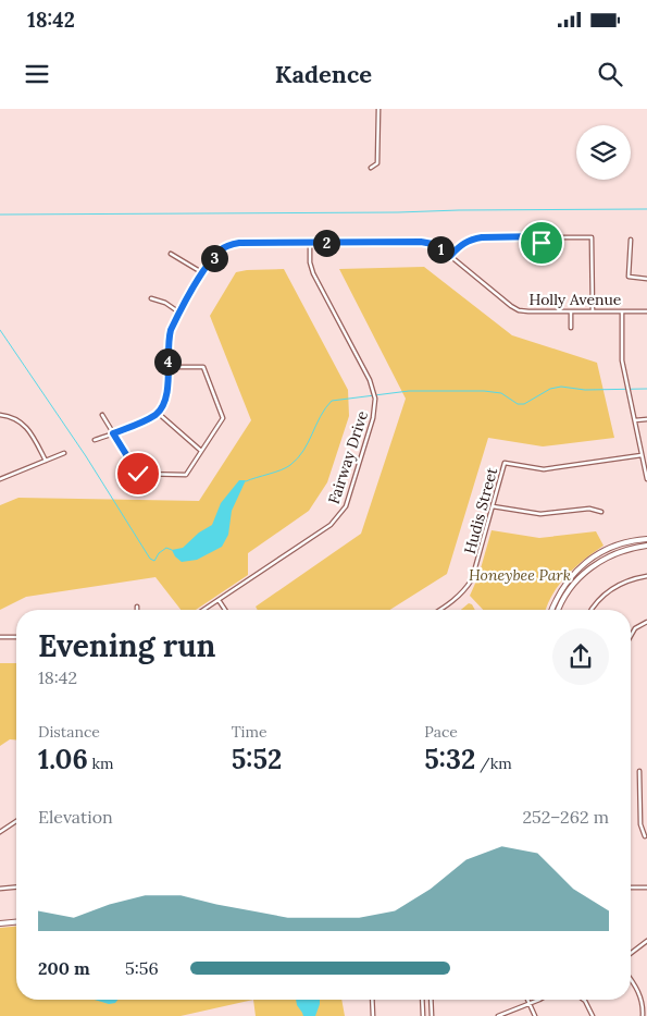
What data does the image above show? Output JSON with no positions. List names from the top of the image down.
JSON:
{
  "streets": {
    "street": ["Holly Avenue", "Fairway Drive", "Hudis Street"]
  },
  "crossings": [
    ["Holly Avenue", "Fairway Drive"]
  ],
  "parks": ["Honeybee Park"],
  "page": {
    "status": "18:42",
    "header": "Kadence",
    "pins": [
      "2",
      "1",
      "3",
      "4"
    ],
    "heading": ["Evening run", "18:42"],
    "stats": [
      ["Distance", "1.06 km"],
      ["Time", "5:52"],
      ["Pace", "5:32 /km"]
    ],
    "chart": ["Elevation", "252–262 m"],
    "list": [
      {
        "name": "200 m",
        "note": "5:56"
      }
    ]
  }
}
